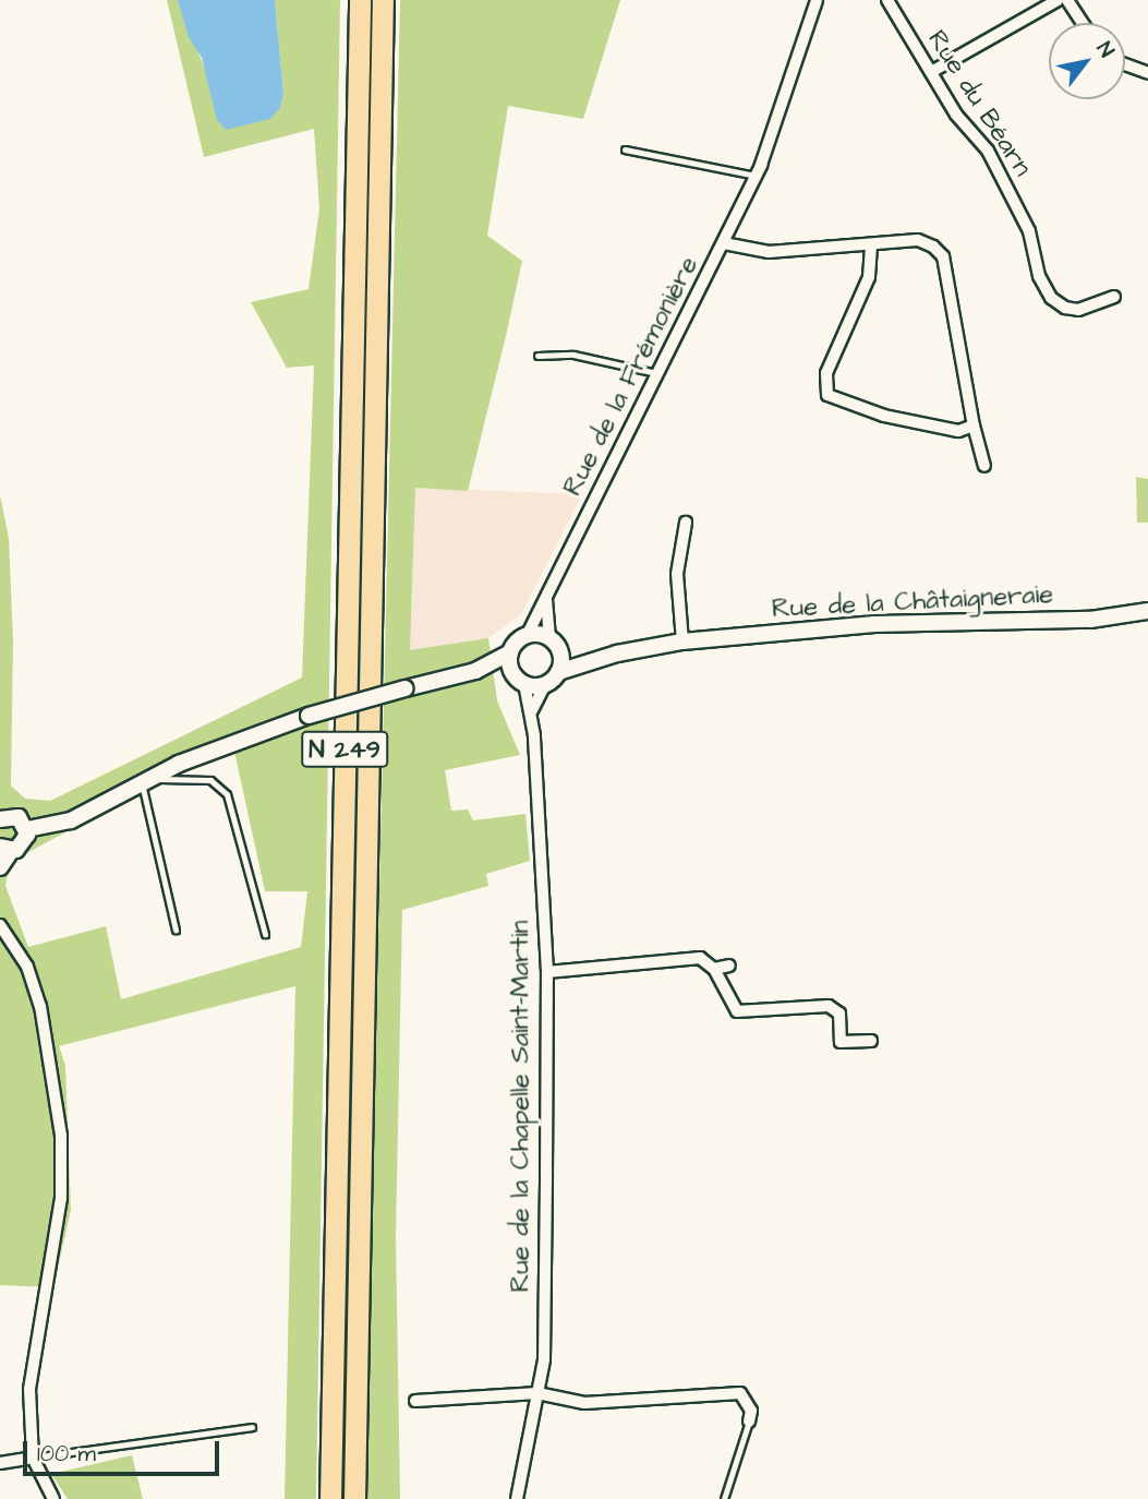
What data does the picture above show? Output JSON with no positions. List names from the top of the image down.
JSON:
{
  "streets": {
    "highway": ["N 249"],
    "street": [
      "Rue du Béarn",
      "Rue de la Frémonière",
      "Rue de la Châtaigneraie",
      "Rue de la Chapelle Saint-Martin"
    ]
  },
  "crossings": [
    ["Rue de la Frémonière", "Rue de la Châtaigneraie"],
    ["Rue de la Frémonière", "Rue de la Chapelle Saint-Martin"],
    ["Rue de la Châtaigneraie", "Rue de la Chapelle Saint-Martin"]
  ],
  "scale_bar": "100 m",
  "north": "top right"
}
